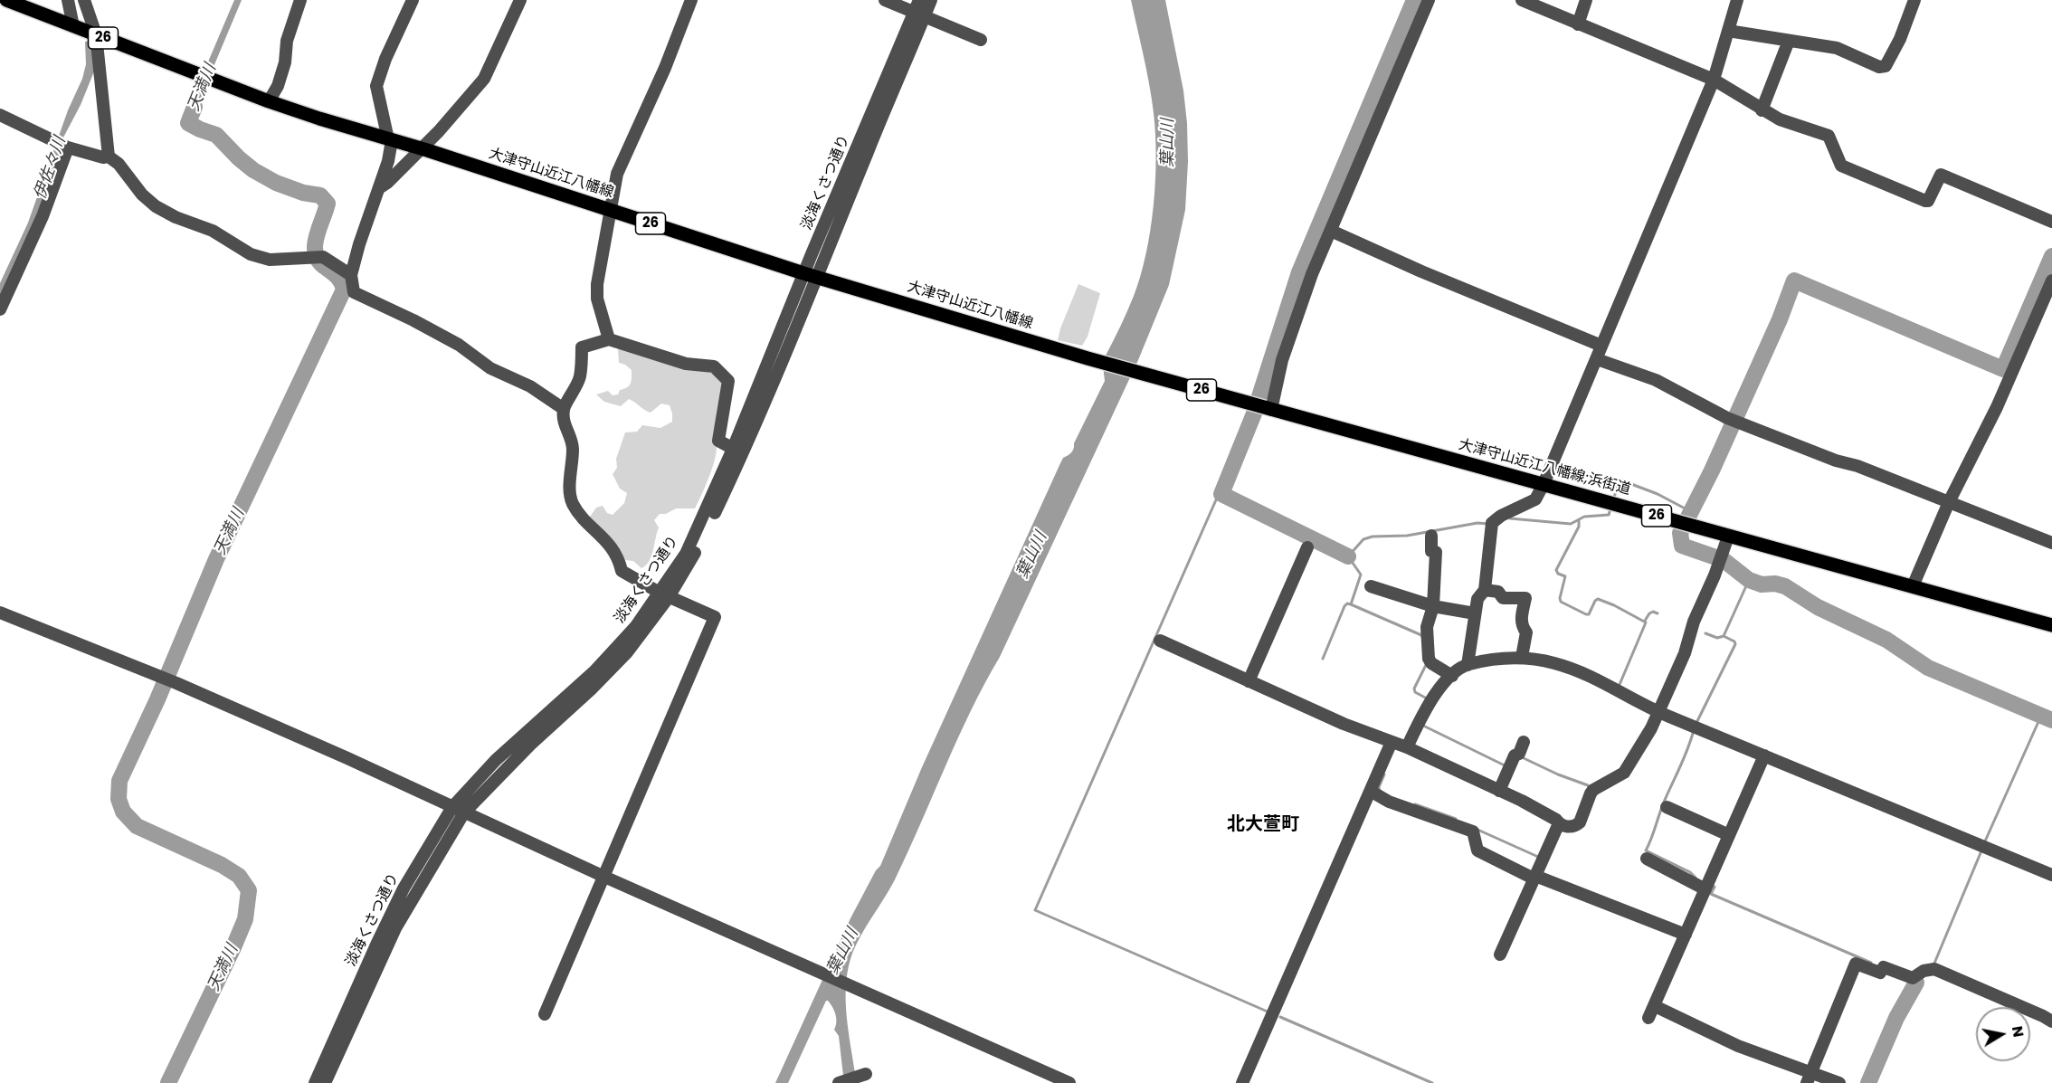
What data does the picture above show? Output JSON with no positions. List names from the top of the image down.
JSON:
{
  "streets": {
    "main road": ["26", "大津守山近江八幡線", "大津守山近江八幡線;浜街道"],
    "street": ["淡海くさつ通り"]
  },
  "crossings": [
    ["大津守山近江八幡線", "淡海くさつ通り"],
    ["大津守山近江八幡線", "大津守山近江八幡線;浜街道"]
  ],
  "districts": ["北大萱町"],
  "water": ["天満川", "葉山川", "伊佐々川"],
  "north": "right"
}
